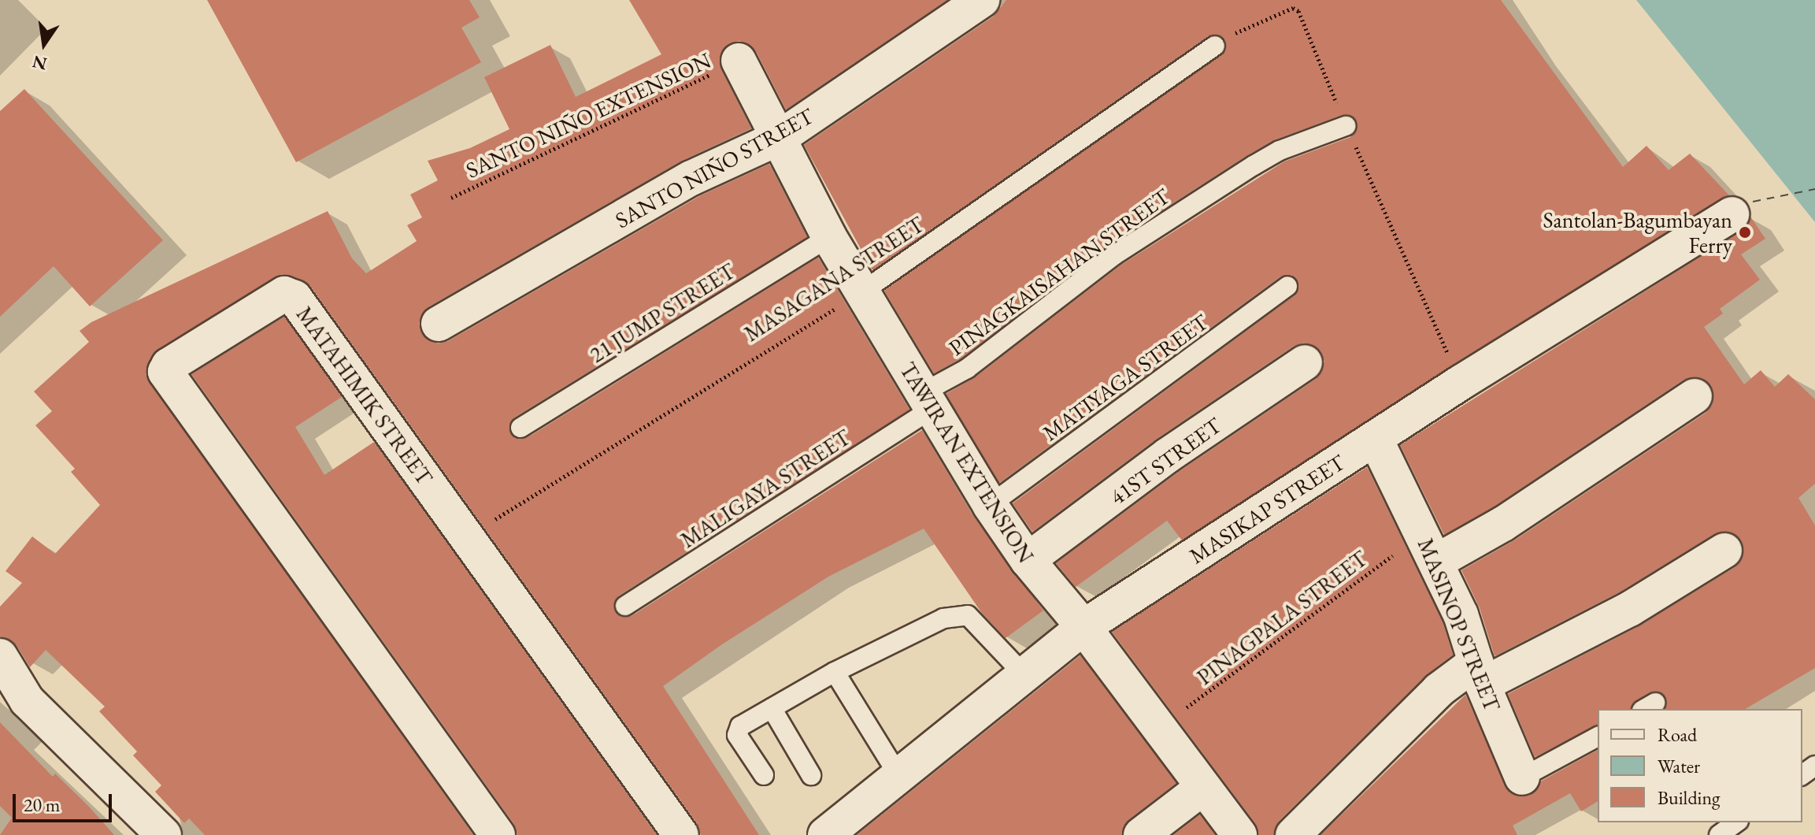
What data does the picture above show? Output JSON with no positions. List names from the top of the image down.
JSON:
{
  "streets": {
    "street": [
      "SANTO NIÑO STREET",
      "MATAHIMIK STREET",
      "41ST STREET",
      "TAWIRAN EXTENSION",
      "MASIKAP STREET",
      "MASINOP STREET"
    ],
    "lane": [
      "PINAGKAISAHAN STREET",
      "MASAGANA STREET",
      "21 JUMP STREET",
      "MATIYAGA STREET",
      "MALIGAYA STREET"
    ],
    "path": ["SANTO NIÑO EXTENSION", "PINAGPALA STREET"]
  },
  "crossings": [
    ["SANTO NIÑO EXTENSION", "TAWIRAN EXTENSION"],
    ["SANTO NIÑO STREET", "TAWIRAN EXTENSION"],
    ["PINAGKAISAHAN STREET", "TAWIRAN EXTENSION"],
    ["PINAGKAISAHAN STREET", "MALIGAYA STREET"],
    ["MASAGANA STREET", "MATAHIMIK STREET"],
    ["MASAGANA STREET", "TAWIRAN EXTENSION"],
    ["21 JUMP STREET", "TAWIRAN EXTENSION"],
    ["MATIYAGA STREET", "TAWIRAN EXTENSION"],
    ["41ST STREET", "TAWIRAN EXTENSION"],
    ["TAWIRAN EXTENSION", "MALIGAYA STREET"],
    ["TAWIRAN EXTENSION", "MASIKAP STREET"],
    ["TAWIRAN EXTENSION", "PINAGPALA STREET"],
    ["MASIKAP STREET", "MASINOP STREET"],
    ["PINAGPALA STREET", "MASINOP STREET"]
  ],
  "places": ["Santolan-Bagumbayan Ferry"],
  "legend": ["Road", "Water", "Building"],
  "scale_bar": "20 m",
  "north": "bottom"
}
